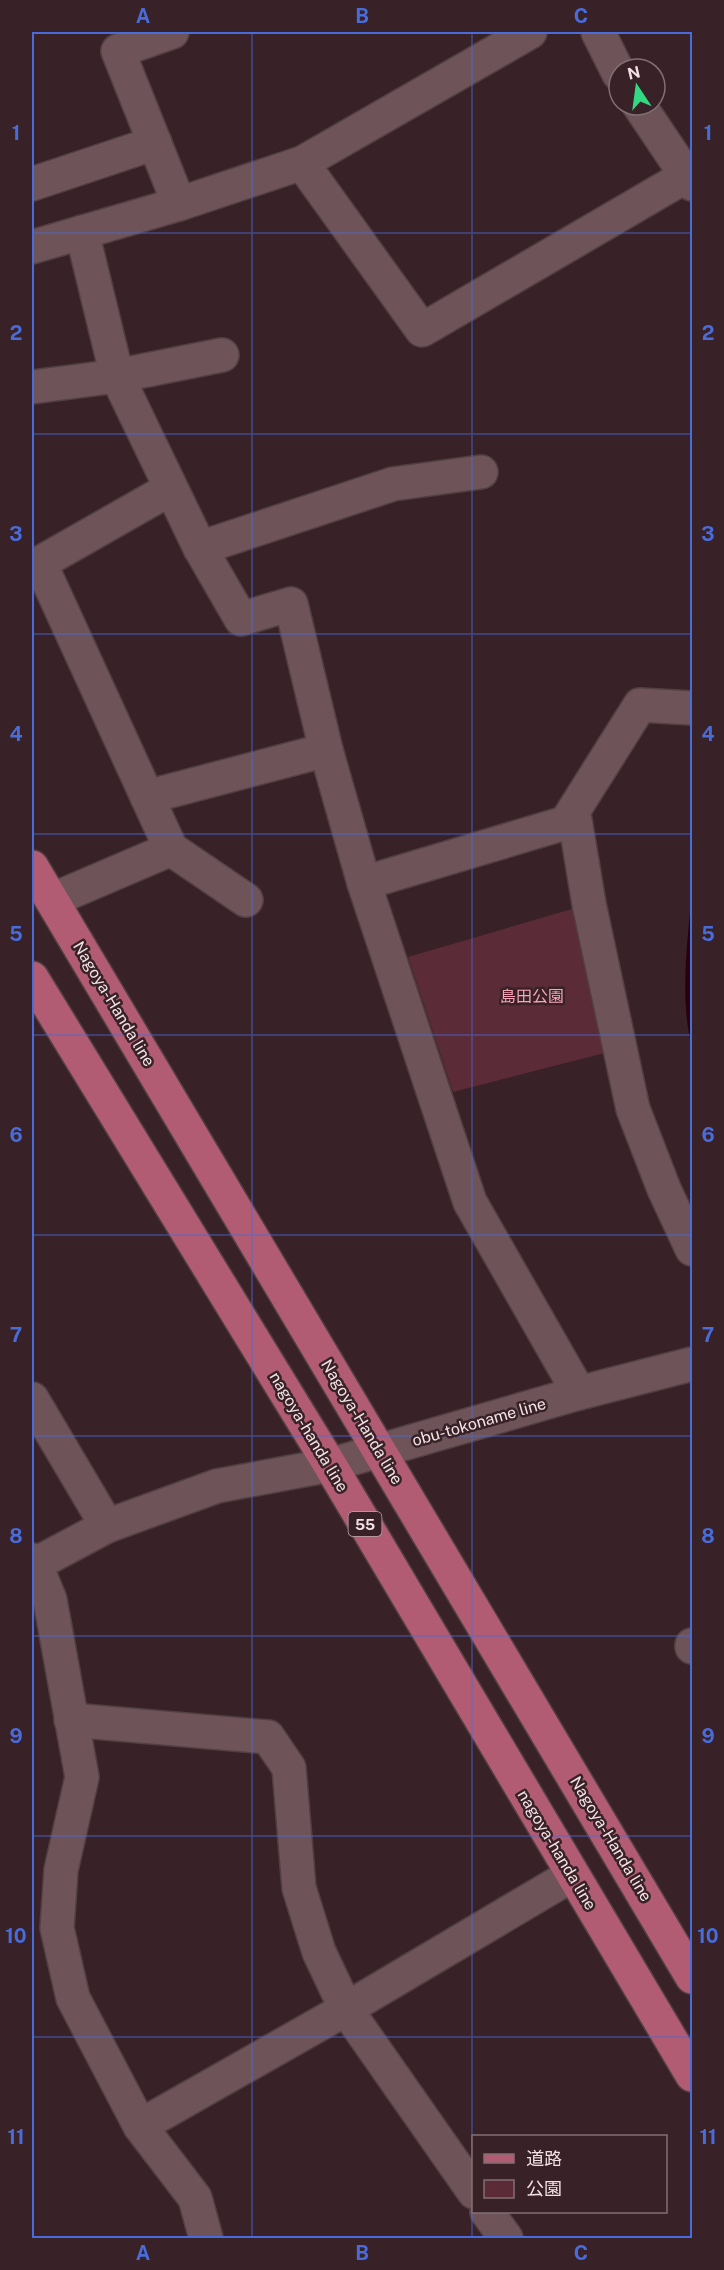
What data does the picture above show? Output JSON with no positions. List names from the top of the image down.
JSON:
{
  "streets": {
    "main road": ["Nagoya-Handa line", "nagoya-handa line", "55"],
    "street": ["obu-tokoname line"]
  },
  "crossings": [
    ["Nagoya-Handa line", "obu-tokoname line"],
    ["obu-tokoname line", "nagoya-handa line"]
  ],
  "parks": ["島田公園"],
  "legend": ["道路", "公園"],
  "north": "top",
  "grid": {
    "columns": ["A", "B", "C"],
    "rows": [
      "1",
      "2",
      "3",
      "4",
      "5",
      "6",
      "7",
      "8",
      "9",
      "10",
      "11"
    ]
  }
}
